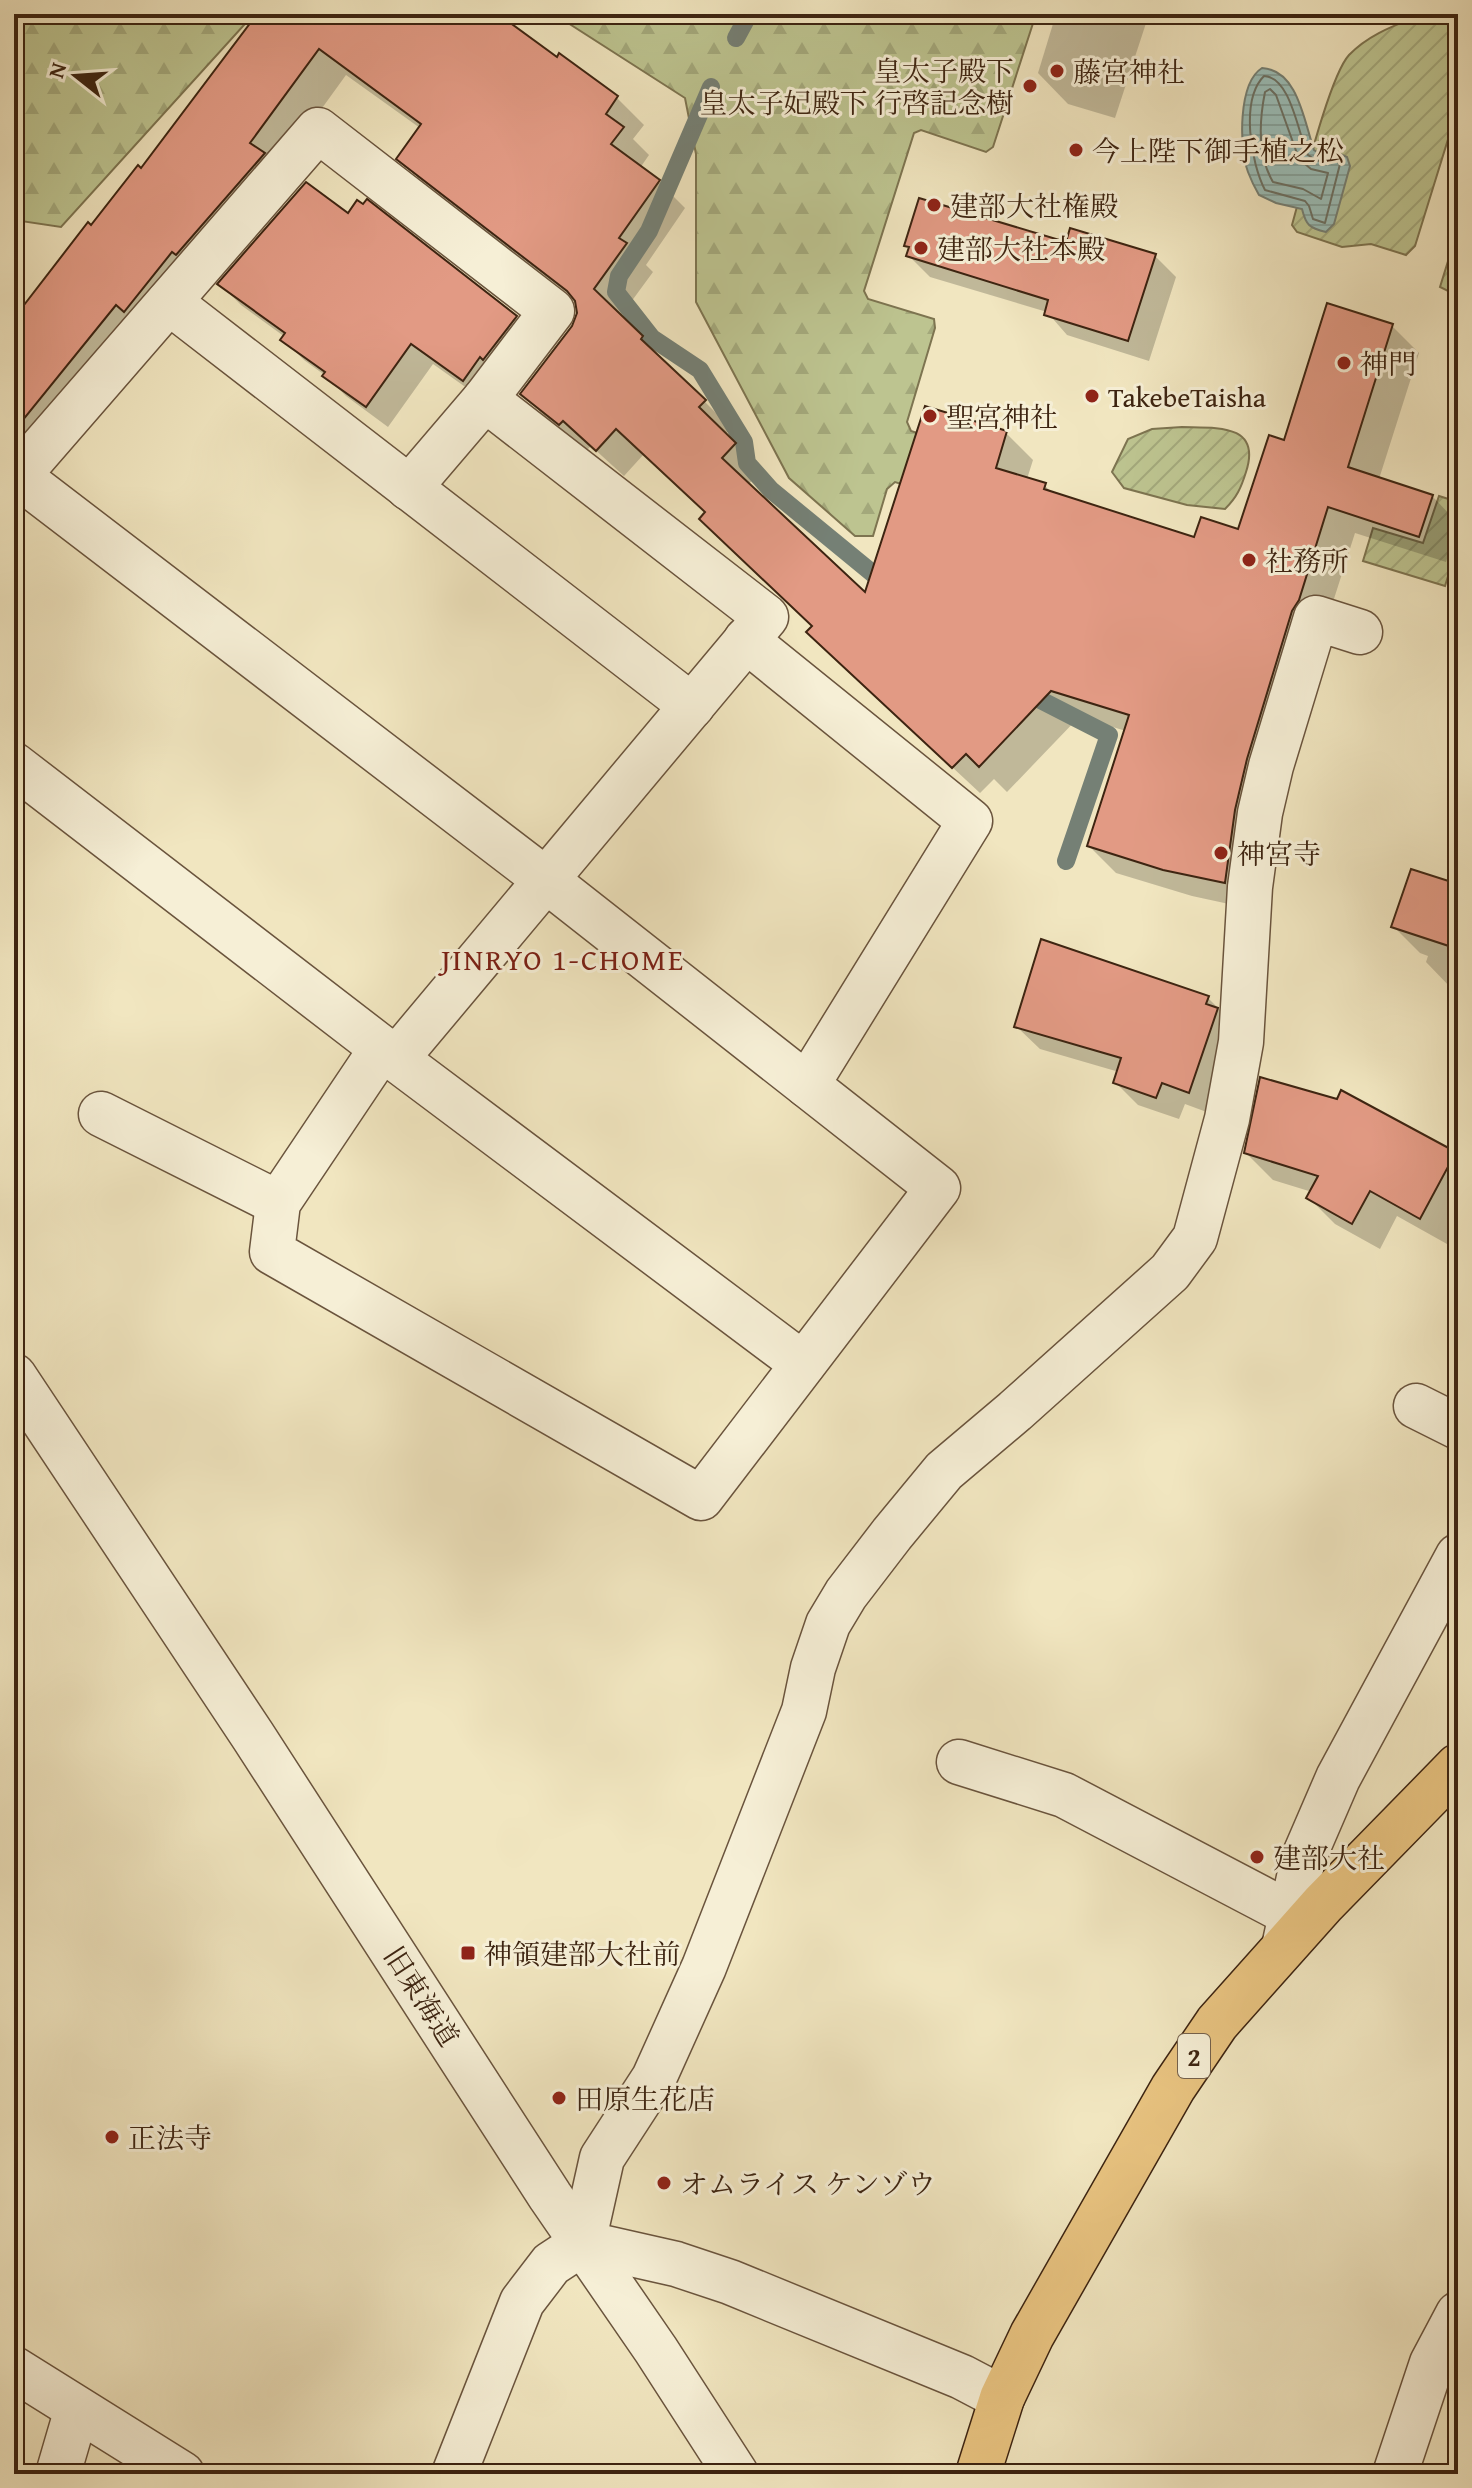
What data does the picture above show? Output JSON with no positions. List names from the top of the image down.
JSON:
{
  "streets": {
    "main road": ["2"],
    "street": ["旧東海道"]
  },
  "districts": ["JINRYO 1-CHOME"],
  "places": {
    "other": [
      "藤宮神社",
      "皇太子殿下 皇太子妃殿下 行啓記念樹",
      "今上陛下御手植之松",
      "建部大社権殿",
      "建部大社本殿",
      "神門",
      "TakebeTaisha",
      "聖宮神社",
      "社務所",
      "神宮寺",
      "建部大社",
      "田原生花店",
      "正法寺",
      "オムライス ケンゾウ"
    ],
    "transit": ["神領建部大社前"]
  },
  "north": "left"
}
